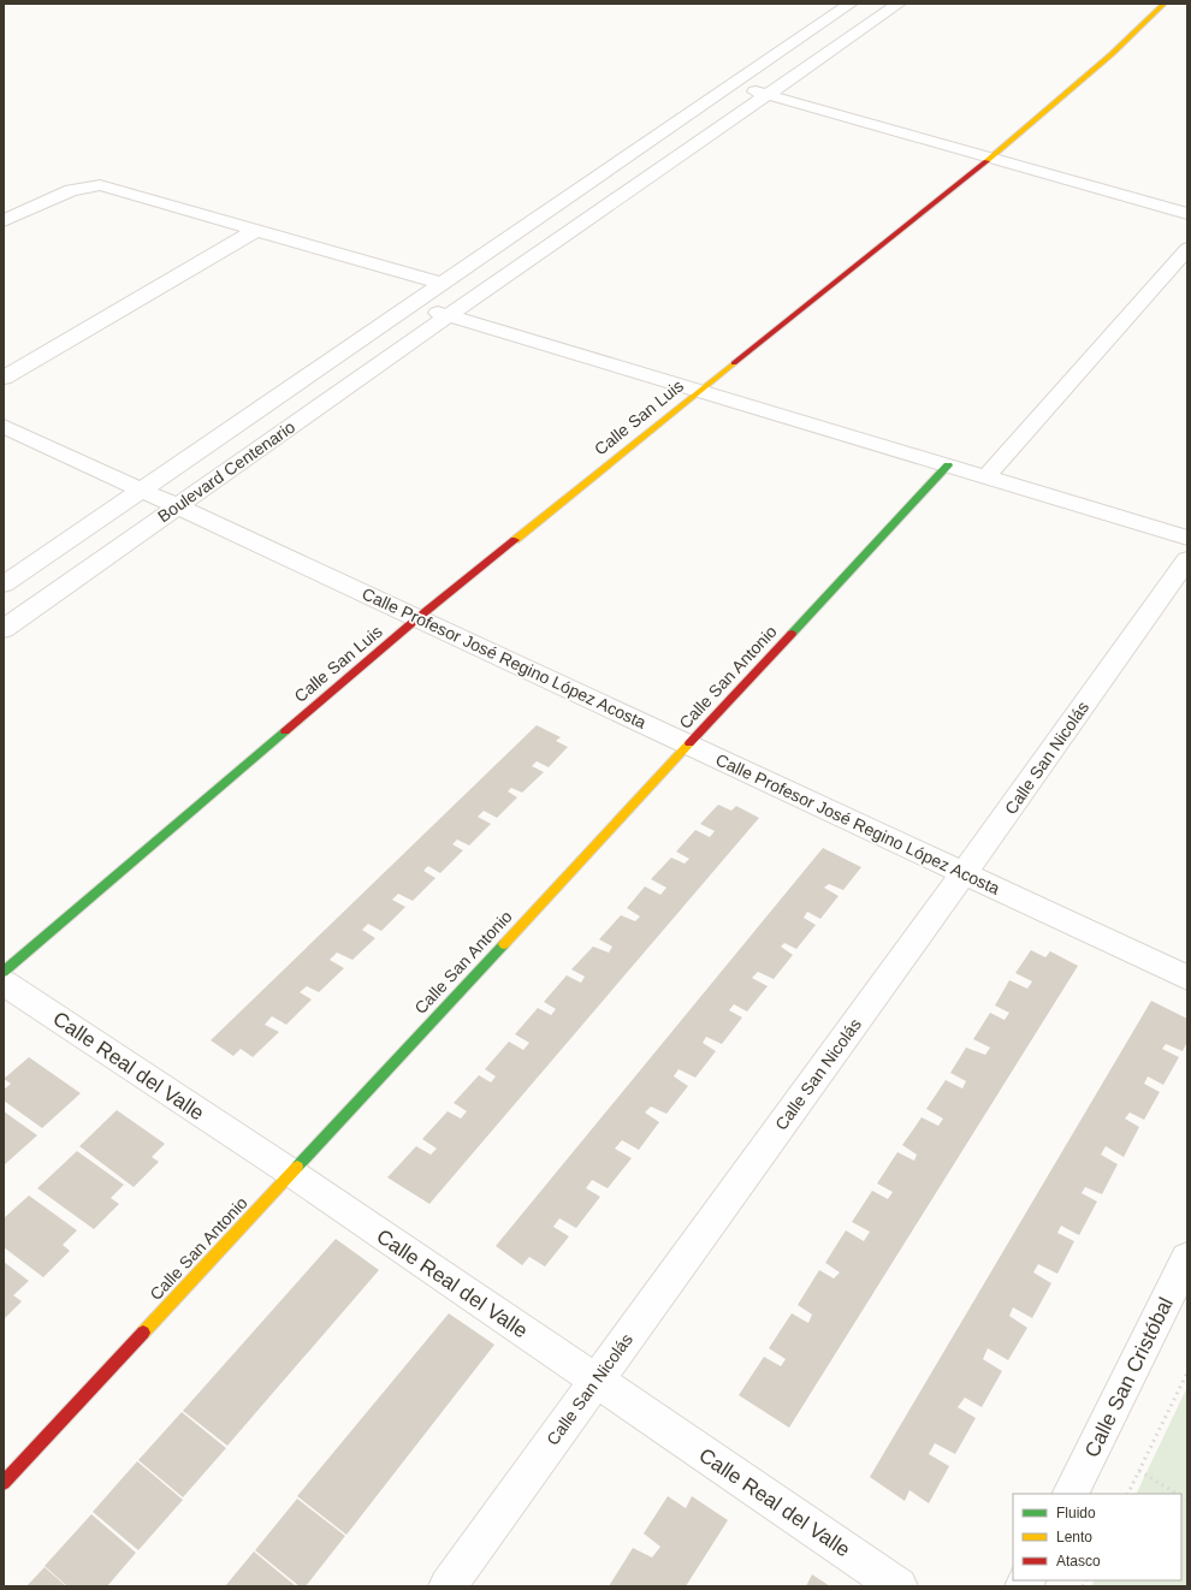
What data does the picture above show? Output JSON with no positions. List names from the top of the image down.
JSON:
{
  "streets": {
    "street": [
      "Calle San Luis",
      "Boulevard Centenario",
      "Calle Profesor José Regino López Acosta",
      "Calle San Antonio",
      "Calle San Nicolás",
      "Calle Real del Valle",
      "Calle San Cristóbal"
    ]
  },
  "crossings": [
    ["Calle San Luis", "Calle Profesor José Regino López Acosta"],
    ["Boulevard Centenario", "Calle Profesor José Regino López Acosta"],
    ["Calle Profesor José Regino López Acosta", "Calle San Antonio"],
    ["Calle Profesor José Regino López Acosta", "Calle San Nicolás"],
    ["Calle San Antonio", "Calle Real del Valle"],
    ["Calle San Nicolás", "Calle Real del Valle"]
  ],
  "legend": ["Fluido", "Lento", "Atasco"]
}
